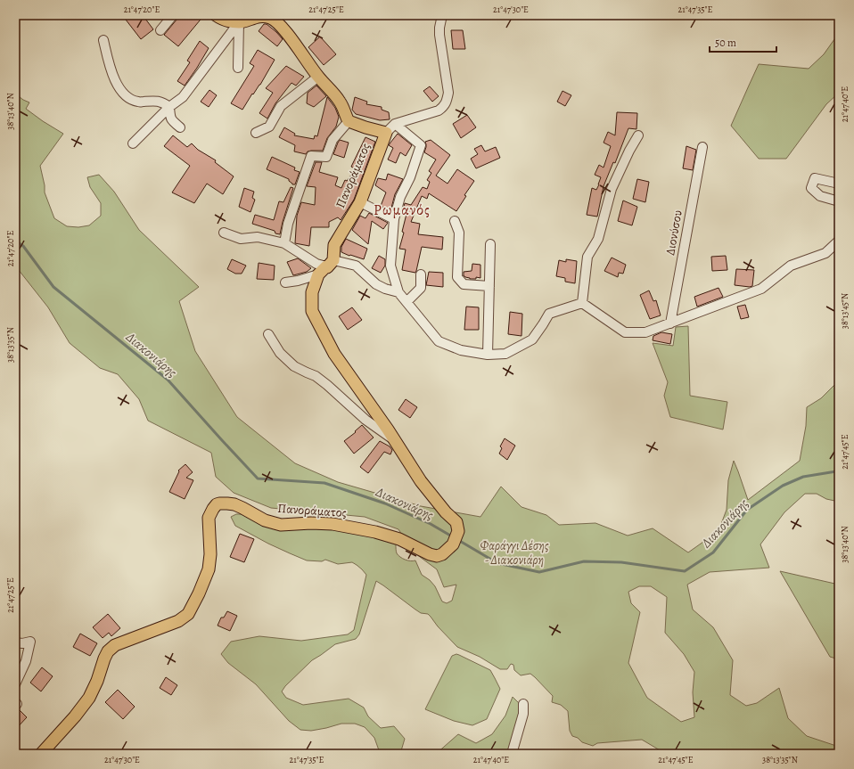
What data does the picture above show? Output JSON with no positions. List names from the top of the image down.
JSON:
{
  "streets": {
    "main road": ["Πανοράματος"],
    "street": ["Διονύσου"]
  },
  "districts": ["Ρωμανός"],
  "water": ["Διακονιάρης"],
  "parks": ["Φαράγγι Δέσης - Διακονιάρη"],
  "scale_bar": "50 m",
  "coordinates": [
    "21°47'20\"E",
    "21°47'25\"E",
    "21°47'30\"E",
    "21°47'35\"E",
    "21°47'40\"E",
    "38°13'40\"N",
    "38°13'45\"N",
    "38°13'35\"N",
    "21°47'45\"E"
  ]
}
